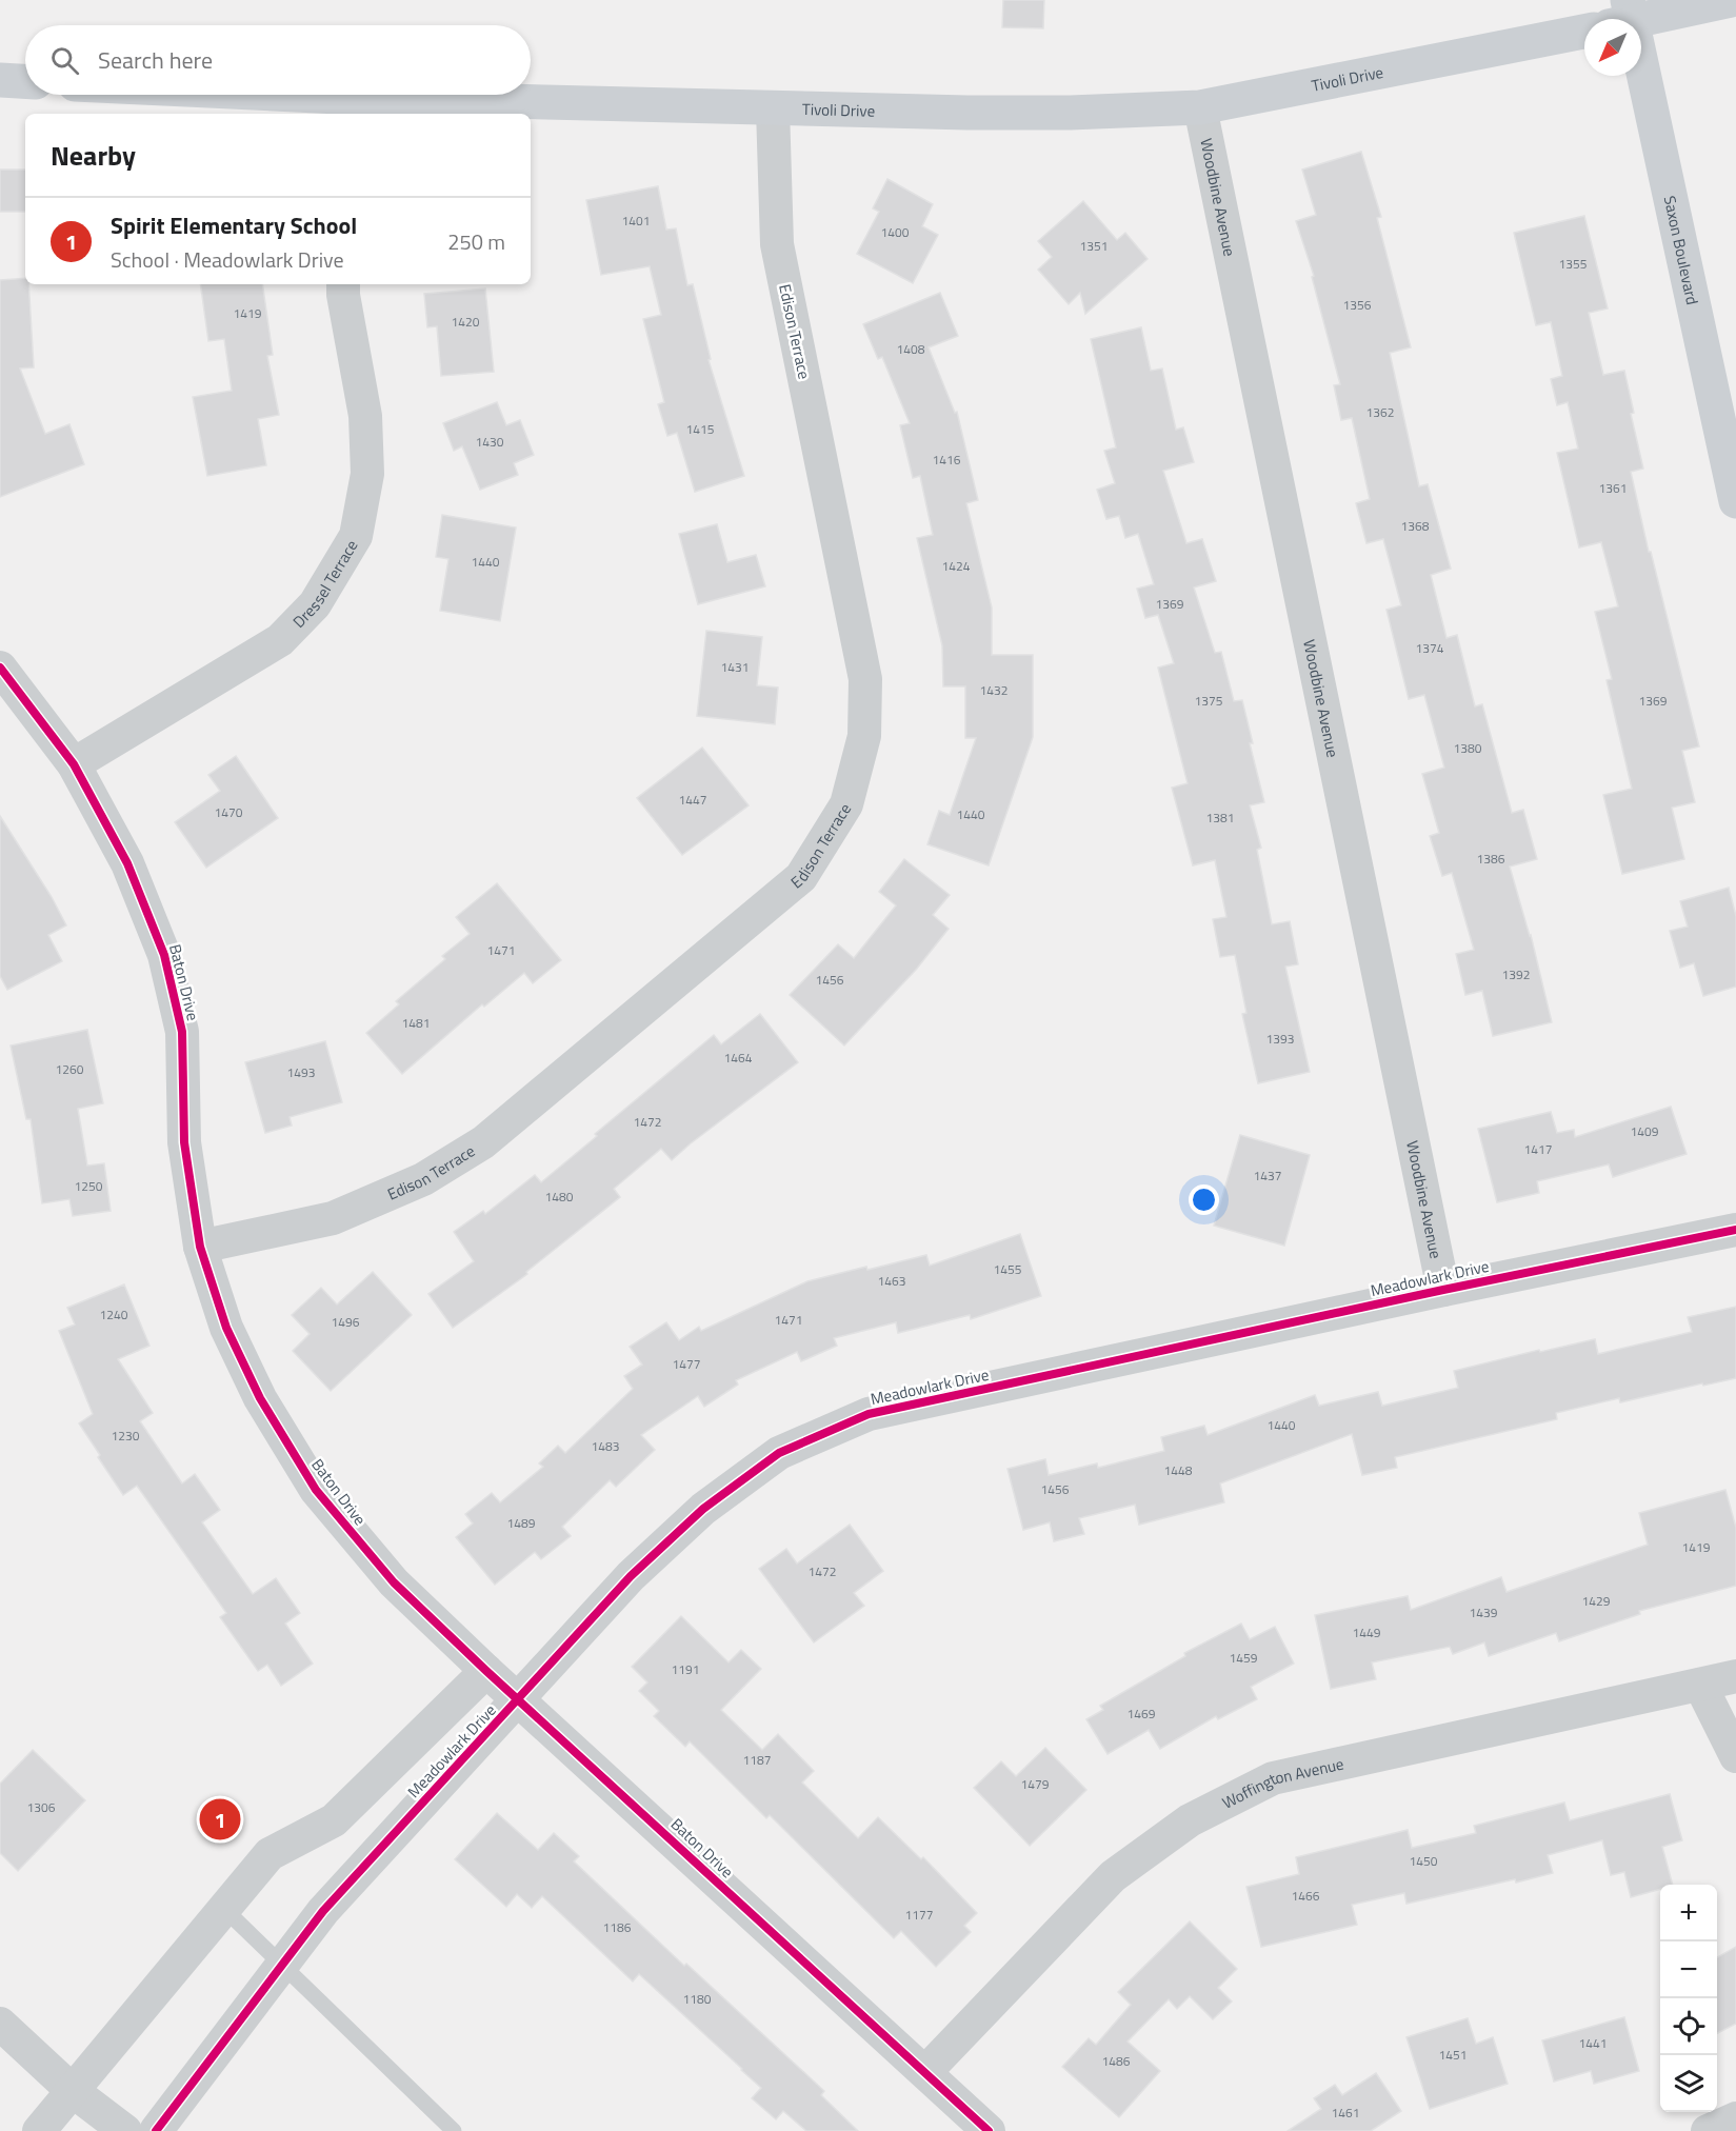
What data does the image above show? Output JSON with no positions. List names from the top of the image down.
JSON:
{
  "streets": {
    "street": [
      "Tivoli Drive",
      "Woodbine Avenue",
      "Saxon Boulevard",
      "Edison Terrace",
      "Dressel Terrace",
      "Baton Drive",
      "Meadowlark Drive",
      "Woffington Avenue"
    ]
  },
  "crossings": [
    ["Tivoli Drive", "Woodbine Avenue"],
    ["Tivoli Drive", "Saxon Boulevard"],
    ["Tivoli Drive", "Edison Terrace"],
    ["Woodbine Avenue", "Meadowlark Drive"],
    ["Edison Terrace", "Baton Drive"],
    ["Dressel Terrace", "Baton Drive"],
    ["Baton Drive", "Meadowlark Drive"],
    ["Baton Drive", "Woffington Avenue"]
  ],
  "house_numbers": [
    "1401",
    "1400",
    "1351",
    "1355",
    "1356",
    "1419",
    "1420",
    "1408",
    "1362",
    "1415",
    "1430",
    "1416",
    "1361",
    "1368",
    "1440",
    "1424",
    "1369",
    "1374",
    "1431",
    "1432",
    "1375",
    "1369",
    "1380",
    "1447",
    "1470",
    "1440",
    "1381",
    "1386",
    "1471",
    "1392",
    "1456",
    "1481",
    "1393",
    "1464",
    "1260",
    "1493",
    "1472",
    "1409",
    "1417",
    "1437",
    "1250",
    "1480",
    "1455",
    "1463",
    "1240",
    "1471",
    "1496",
    "1477",
    "1440",
    "1230",
    "1483",
    "1448",
    "1456",
    "1489",
    "1419",
    "1472",
    "1429",
    "1439",
    "1449",
    "1459",
    "1191",
    "1469",
    "1187",
    "1479",
    "1306",
    "1450",
    "1466",
    "1177",
    "1186",
    "1180",
    "1441",
    "1451",
    "1486",
    "1461"
  ],
  "north": "bottom left",
  "page": {
    "search": "Search here",
    "heading": "Nearby",
    "list": [
      {
        "mark": "1",
        "name": "Spirit Elementary School",
        "note": "School · Meadowlark Drive",
        "value": "250 m"
      }
    ],
    "pins": "1",
    "map_buttons": ["+", "−"]
  }
}
